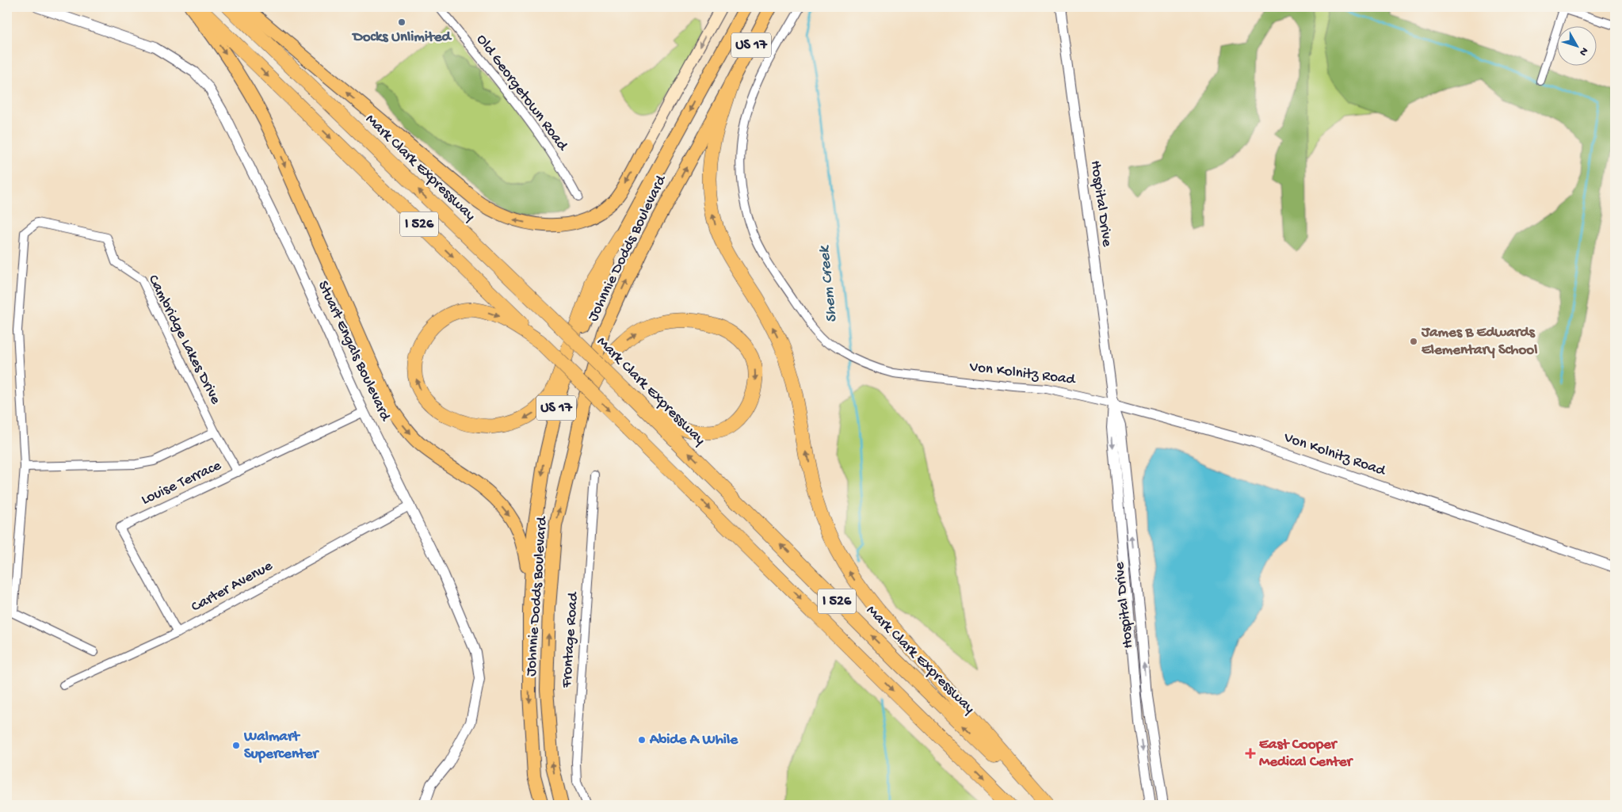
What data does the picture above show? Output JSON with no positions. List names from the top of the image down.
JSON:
{
  "streets": {
    "highway": [
      "US 17",
      "Mark Clark Expressway",
      "I 526",
      "Johnnie Dodds Boulevard"
    ],
    "street": [
      "Old Georgetown Road",
      "Hospital Drive",
      "Cambridge Lakes Drive",
      "Stuart Engals Boulevard",
      "Von Kolnitz Road",
      "Louise Terrace",
      "Carter Avenue",
      "Frontage Road"
    ]
  },
  "crossings": [
    ["Hospital Drive", "Von Kolnitz Road"],
    ["Cambridge Lakes Drive", "Louise Terrace"],
    ["Stuart Engals Boulevard", "Louise Terrace"],
    ["Stuart Engals Boulevard", "Carter Avenue"],
    ["Louise Terrace", "Carter Avenue"]
  ],
  "water": ["Shem Creek"],
  "places": {
    "other": [
      "Docks Unlimited",
      "James B Edwards Elementary School",
      "Abide A While",
      "Walmart Supercenter"
    ],
    "health": ["East Cooper Medical Center"]
  },
  "north": "bottom right"
}
